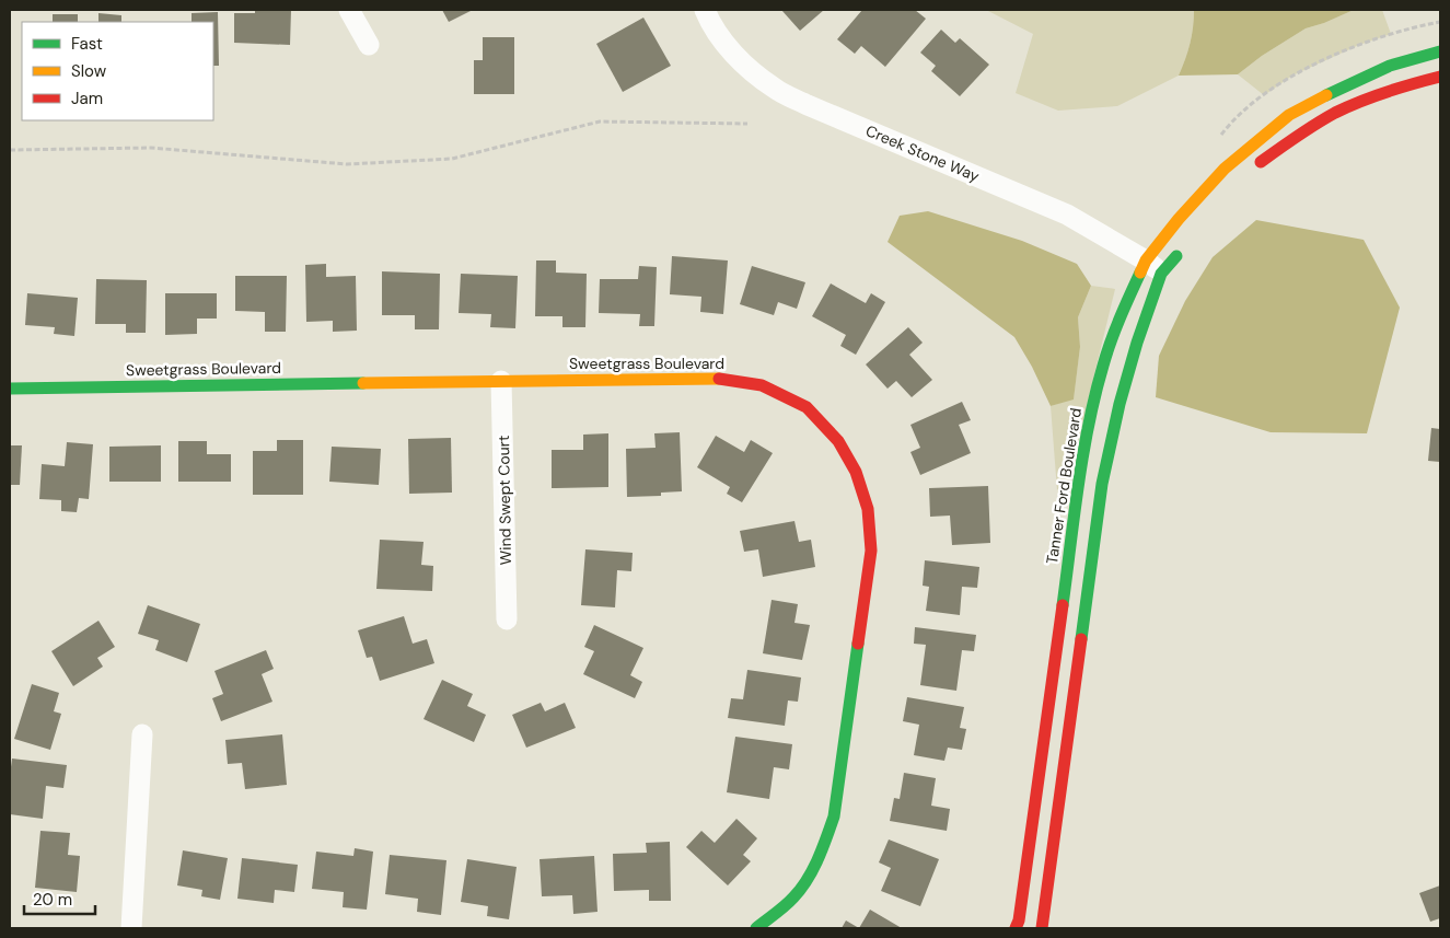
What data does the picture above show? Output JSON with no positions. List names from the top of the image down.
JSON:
{
  "streets": {
    "street": [
      "Creek Stone Way",
      "Sweetgrass Boulevard",
      "Tanner Ford Boulevard",
      "Wind Swept Court"
    ]
  },
  "crossings": [
    ["Creek Stone Way", "Tanner Ford Boulevard"],
    ["Sweetgrass Boulevard", "Wind Swept Court"]
  ],
  "legend": ["Fast", "Slow", "Jam"],
  "scale_bar": "20 m"
}
